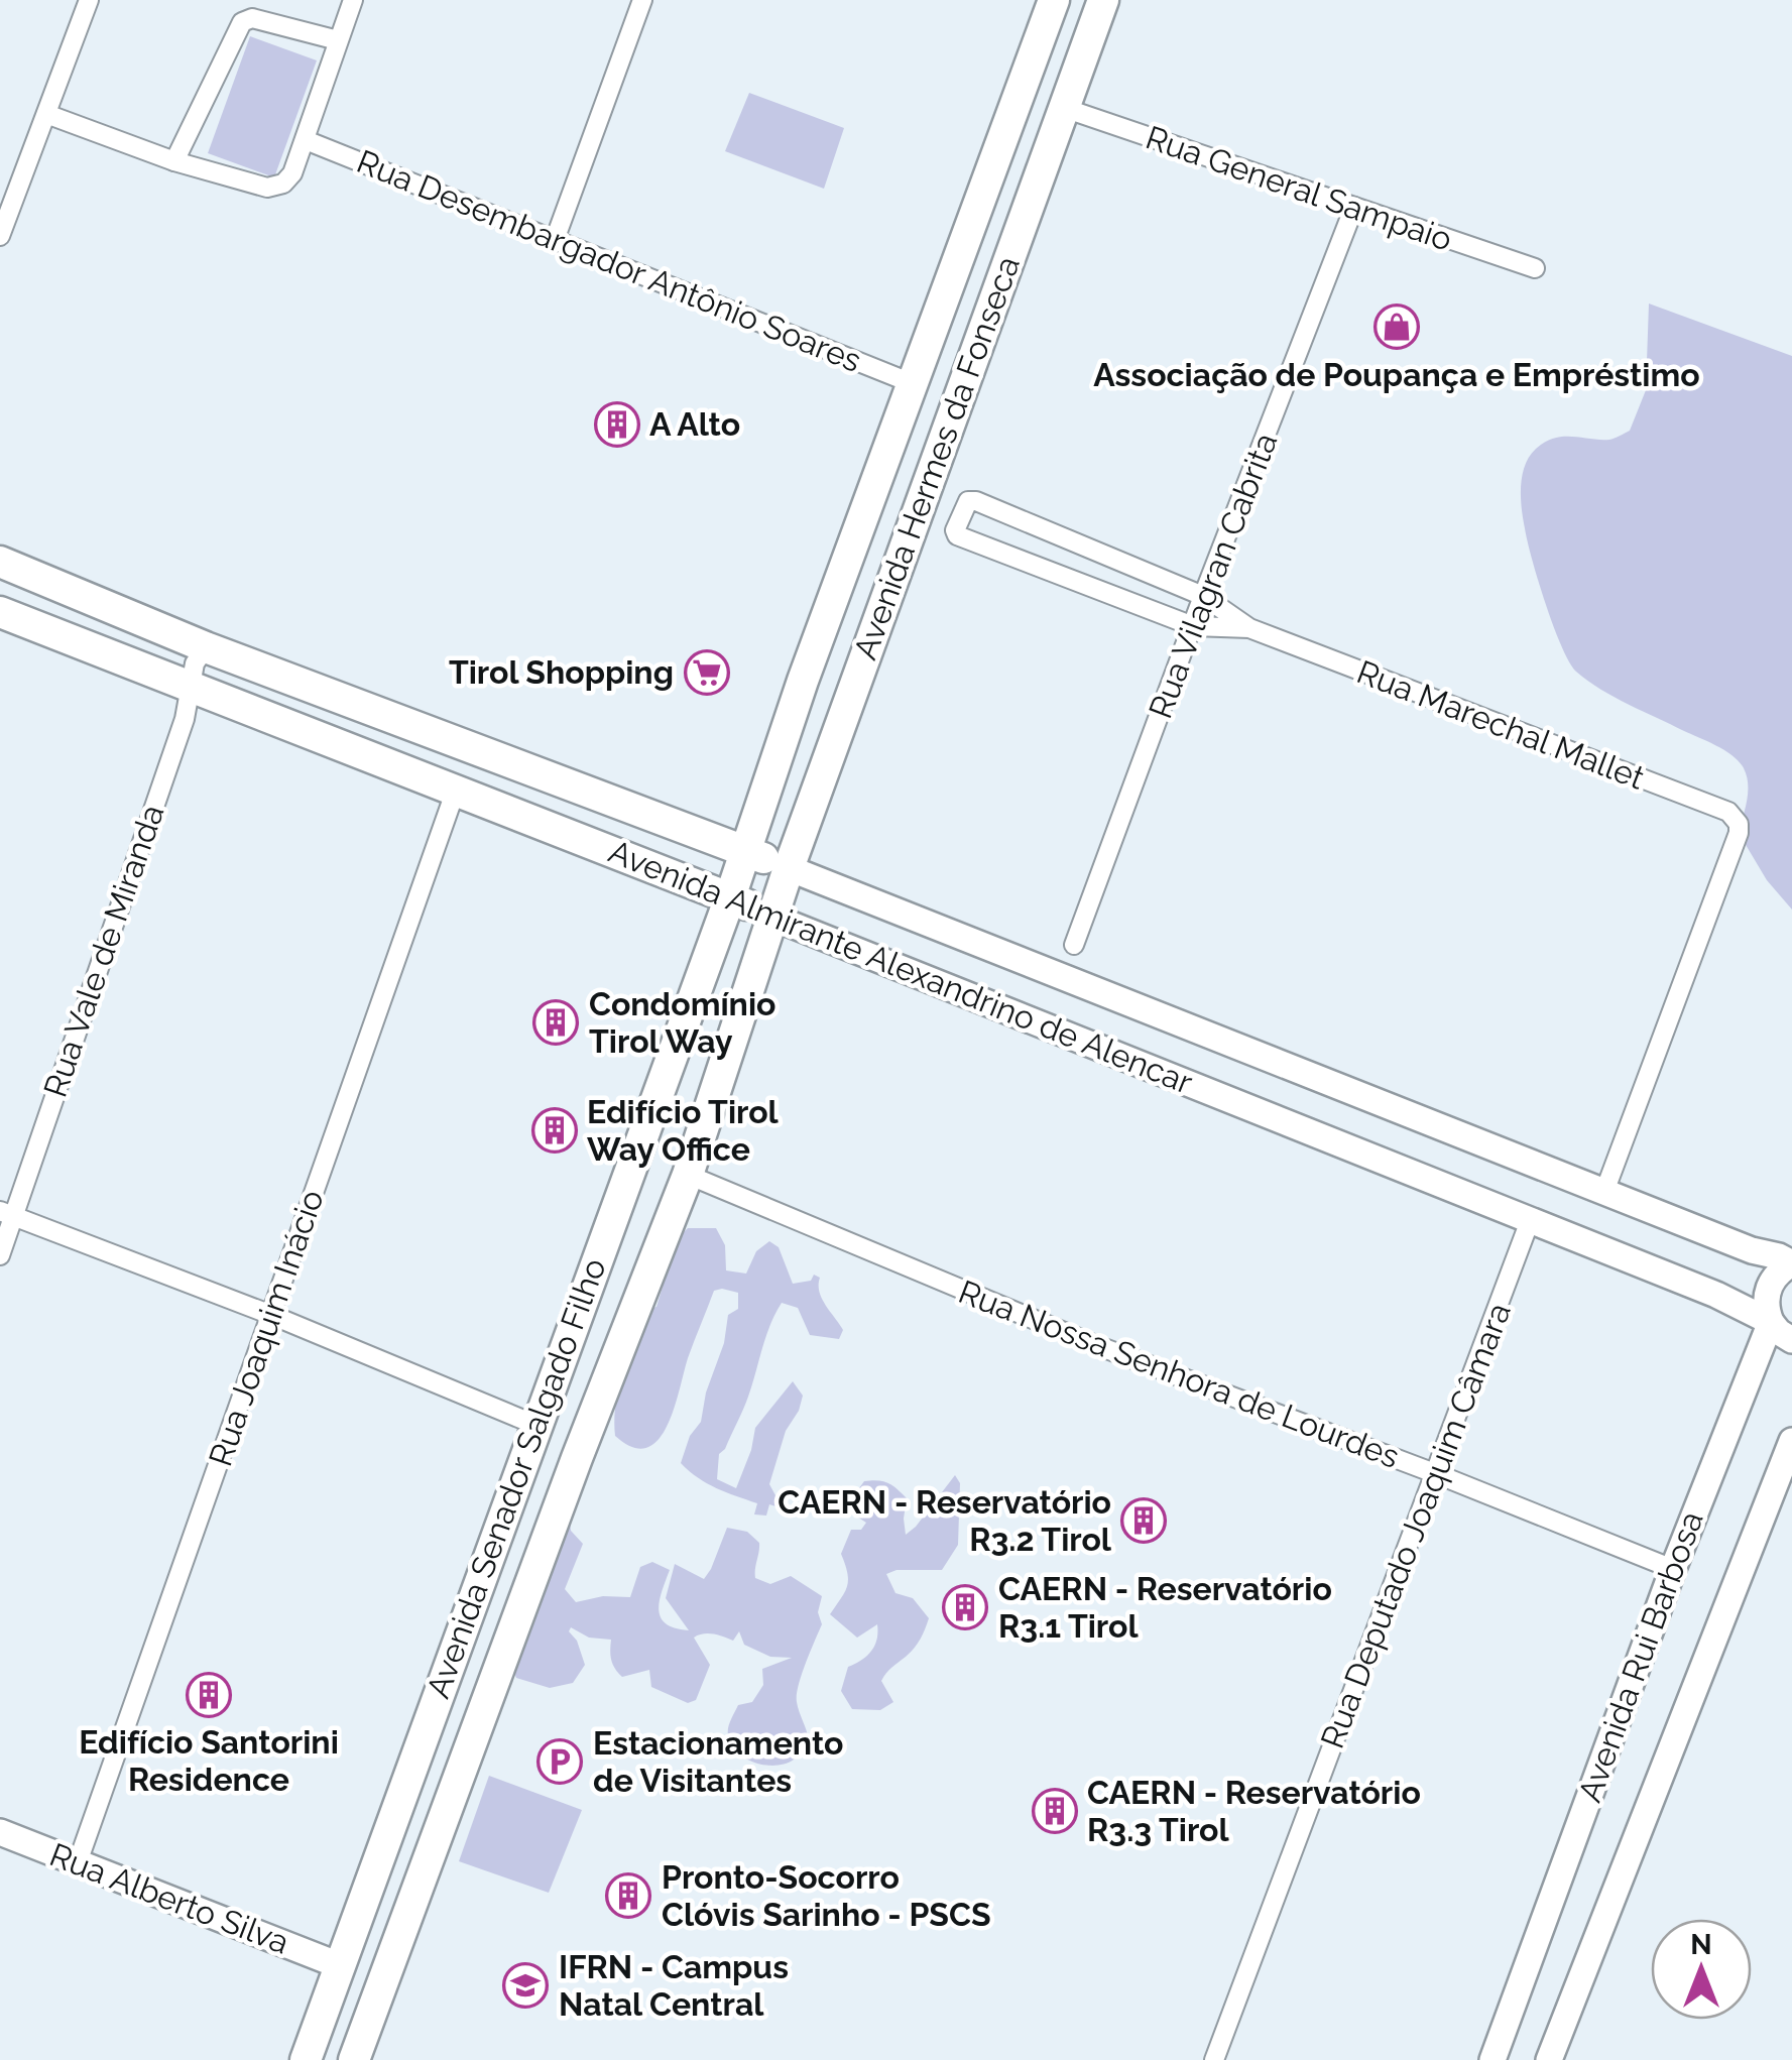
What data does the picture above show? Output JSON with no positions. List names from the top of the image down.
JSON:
{
  "streets": {
    "main road": [
      "Avenida Hermes da Fonseca",
      "Avenida Almirante Alexandrino de Alencar",
      "Avenida Senador Salgado Filho",
      "Avenida Rui Barbosa",
      "Rua Alberto Silva"
    ],
    "street": [
      "Rua General Sampaio",
      "Rua Desembargador Antônio Soares",
      "Rua Vilagran Cabrita",
      "Rua Marechal Mallet",
      "Rua Vale de Miranda",
      "Rua Joaquim Inácio",
      "Rua Nossa Senhora de Lourdes",
      "Rua Deputado Joaquim Câmara"
    ]
  },
  "crossings": [
    ["Rua General Sampaio", "Avenida Hermes da Fonseca"],
    ["Rua General Sampaio", "Rua Vilagran Cabrita"],
    ["Rua Desembargador Antônio Soares", "Avenida Hermes da Fonseca"],
    ["Avenida Hermes da Fonseca", "Avenida Almirante Alexandrino de Alencar"],
    ["Avenida Hermes da Fonseca", "Avenida Senador Salgado Filho"],
    ["Rua Vilagran Cabrita", "Rua Marechal Mallet"],
    ["Rua Marechal Mallet", "Avenida Almirante Alexandrino de Alencar"],
    ["Rua Vale de Miranda", "Avenida Almirante Alexandrino de Alencar"],
    ["Avenida Almirante Alexandrino de Alencar", "Rua Joaquim Inácio"],
    ["Avenida Almirante Alexandrino de Alencar", "Avenida Senador Salgado Filho"],
    ["Avenida Almirante Alexandrino de Alencar", "Rua Deputado Joaquim Câmara"],
    ["Avenida Almirante Alexandrino de Alencar", "Avenida Rui Barbosa"],
    ["Rua Joaquim Inácio", "Rua Alberto Silva"],
    ["Rua Nossa Senhora de Lourdes", "Avenida Senador Salgado Filho"],
    ["Rua Nossa Senhora de Lourdes", "Rua Deputado Joaquim Câmara"],
    ["Rua Nossa Senhora de Lourdes", "Avenida Rui Barbosa"],
    ["Avenida Senador Salgado Filho", "Rua Alberto Silva"]
  ],
  "places": {
    "shop": ["Associação de Poupança e Empréstimo"],
    "building": [
      "A Alto",
      "Condomínio Tirol Way",
      "Edifício Tirol Way Office",
      "CAERN - Reservatório R3.2 Tirol",
      "CAERN - Reservatório R3.1 Tirol",
      "Edifício Santorini Residence",
      "CAERN - Reservatório R3.3 Tirol",
      "Pronto-Socorro Clóvis Sarinho - PSCS"
    ],
    "supermarket": ["Tirol Shopping"],
    "parking": ["Estacionamento de Visitantes"],
    "school or university": ["IFRN - Campus Natal Central"]
  },
  "north": "top"
}
